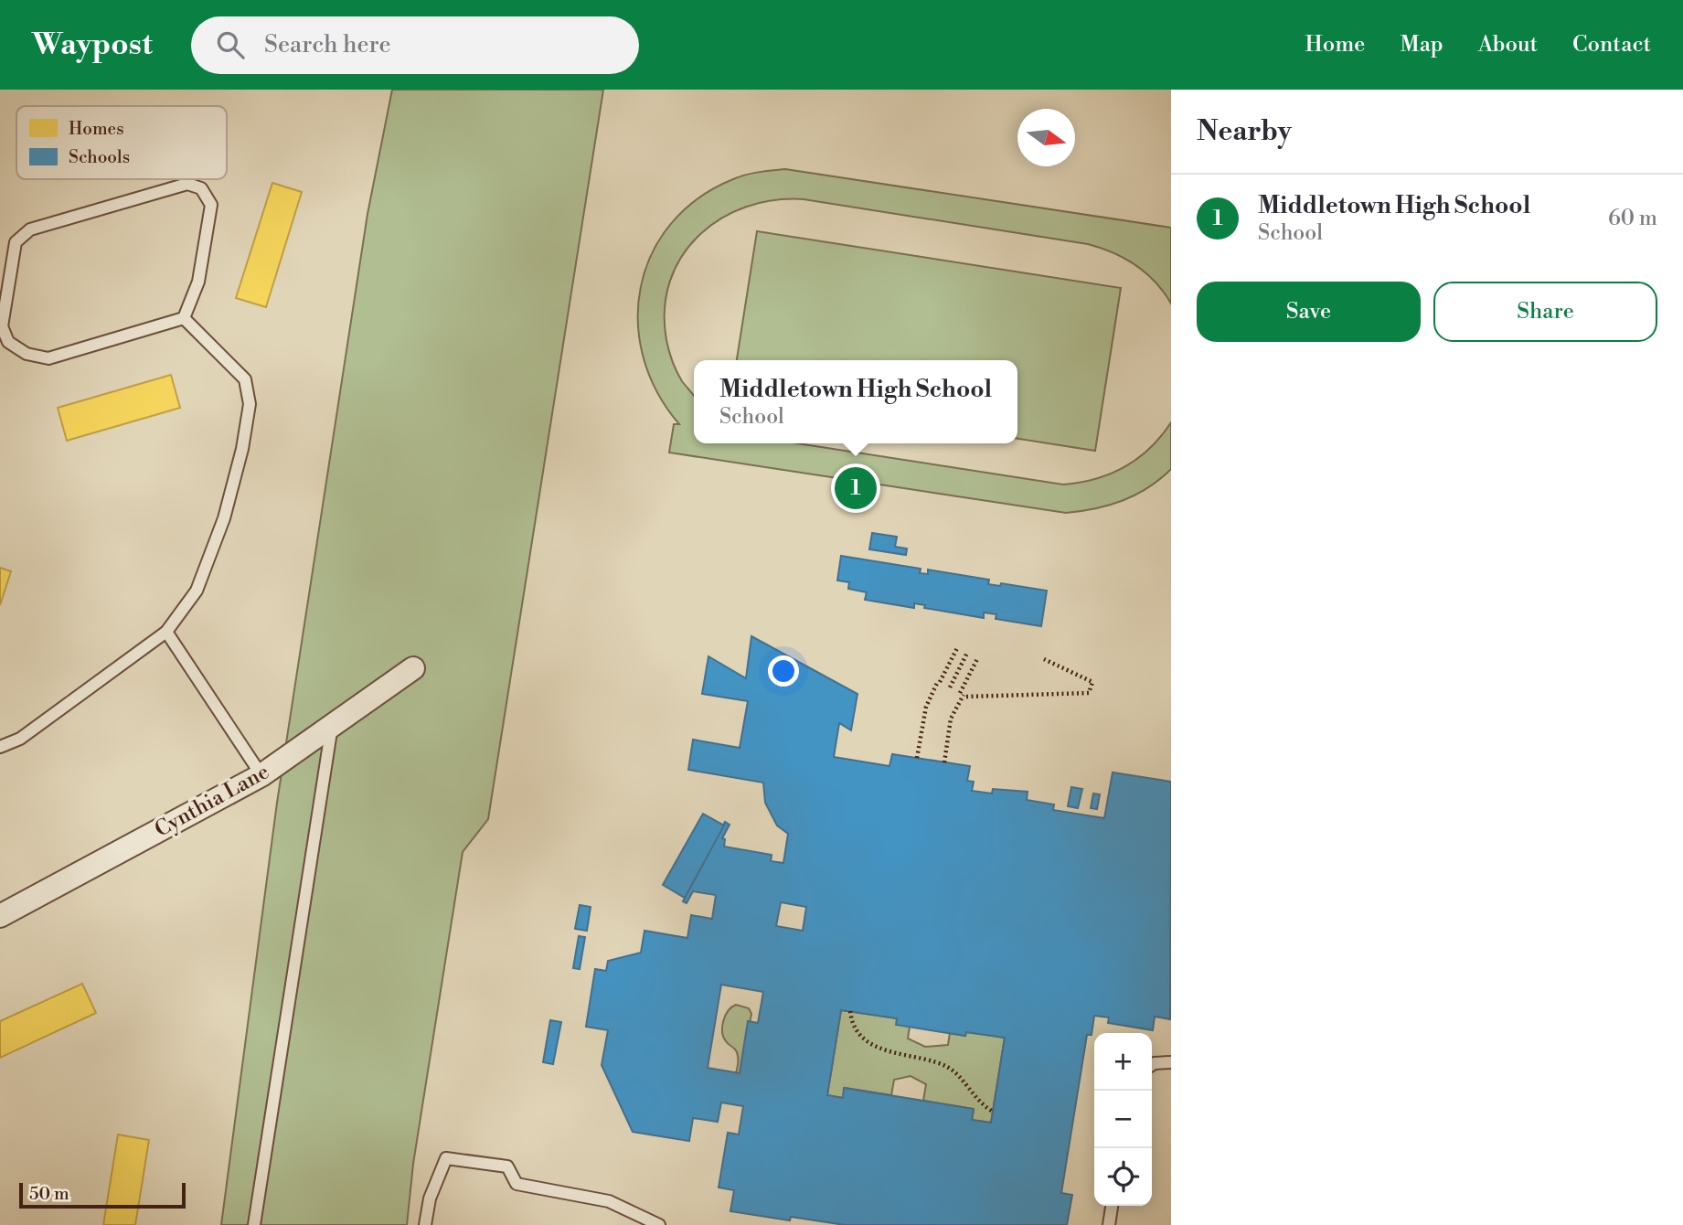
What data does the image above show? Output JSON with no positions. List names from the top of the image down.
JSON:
{
  "streets": {
    "street": ["Cynthia Lane"]
  },
  "legend": ["Homes", "Schools"],
  "scale_bar": "50 m",
  "north": "right",
  "page": {
    "header": "Waypost",
    "search": "Search here",
    "nav": [
      "Home",
      "Map",
      "About",
      "Contact"
    ],
    "heading": "Nearby",
    "list": [
      {
        "mark": "1",
        "name": "Middletown High School",
        "note": "School",
        "value": "60 m"
      }
    ],
    "buttons": ["Save", "Share"],
    "popup": ["Middletown High School", "School"],
    "pins": "1",
    "map_buttons": ["+", "−"],
    "scale": "50 m"
  }
}
